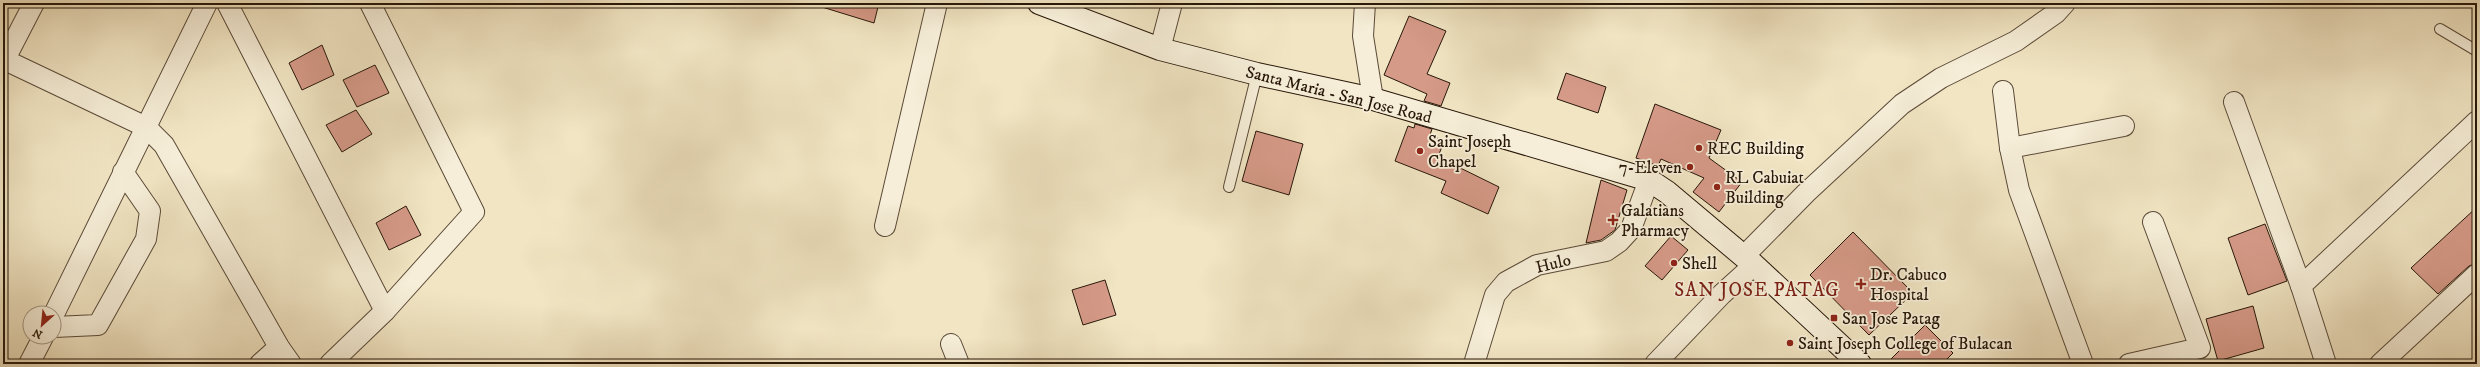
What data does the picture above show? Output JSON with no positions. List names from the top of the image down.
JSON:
{
  "streets": {
    "main road": ["Santa Maria - San Jose Road"],
    "street": ["Hulo"]
  },
  "crossings": [
    ["Santa Maria - San Jose Road", "Hulo"]
  ],
  "districts": ["SAN JOSE PATAG"],
  "places": {
    "other": [
      "REC Building",
      "Saint Joseph Chapel",
      "7-Eleven",
      "RL Cabuiat Building",
      "Shell",
      "Saint Joseph College of Bulacan"
    ],
    "health": ["Galatians Pharmacy", "Dr. Cabuco Hospital"],
    "transit": ["San Jose Patag"]
  },
  "north": "bottom left"
}
